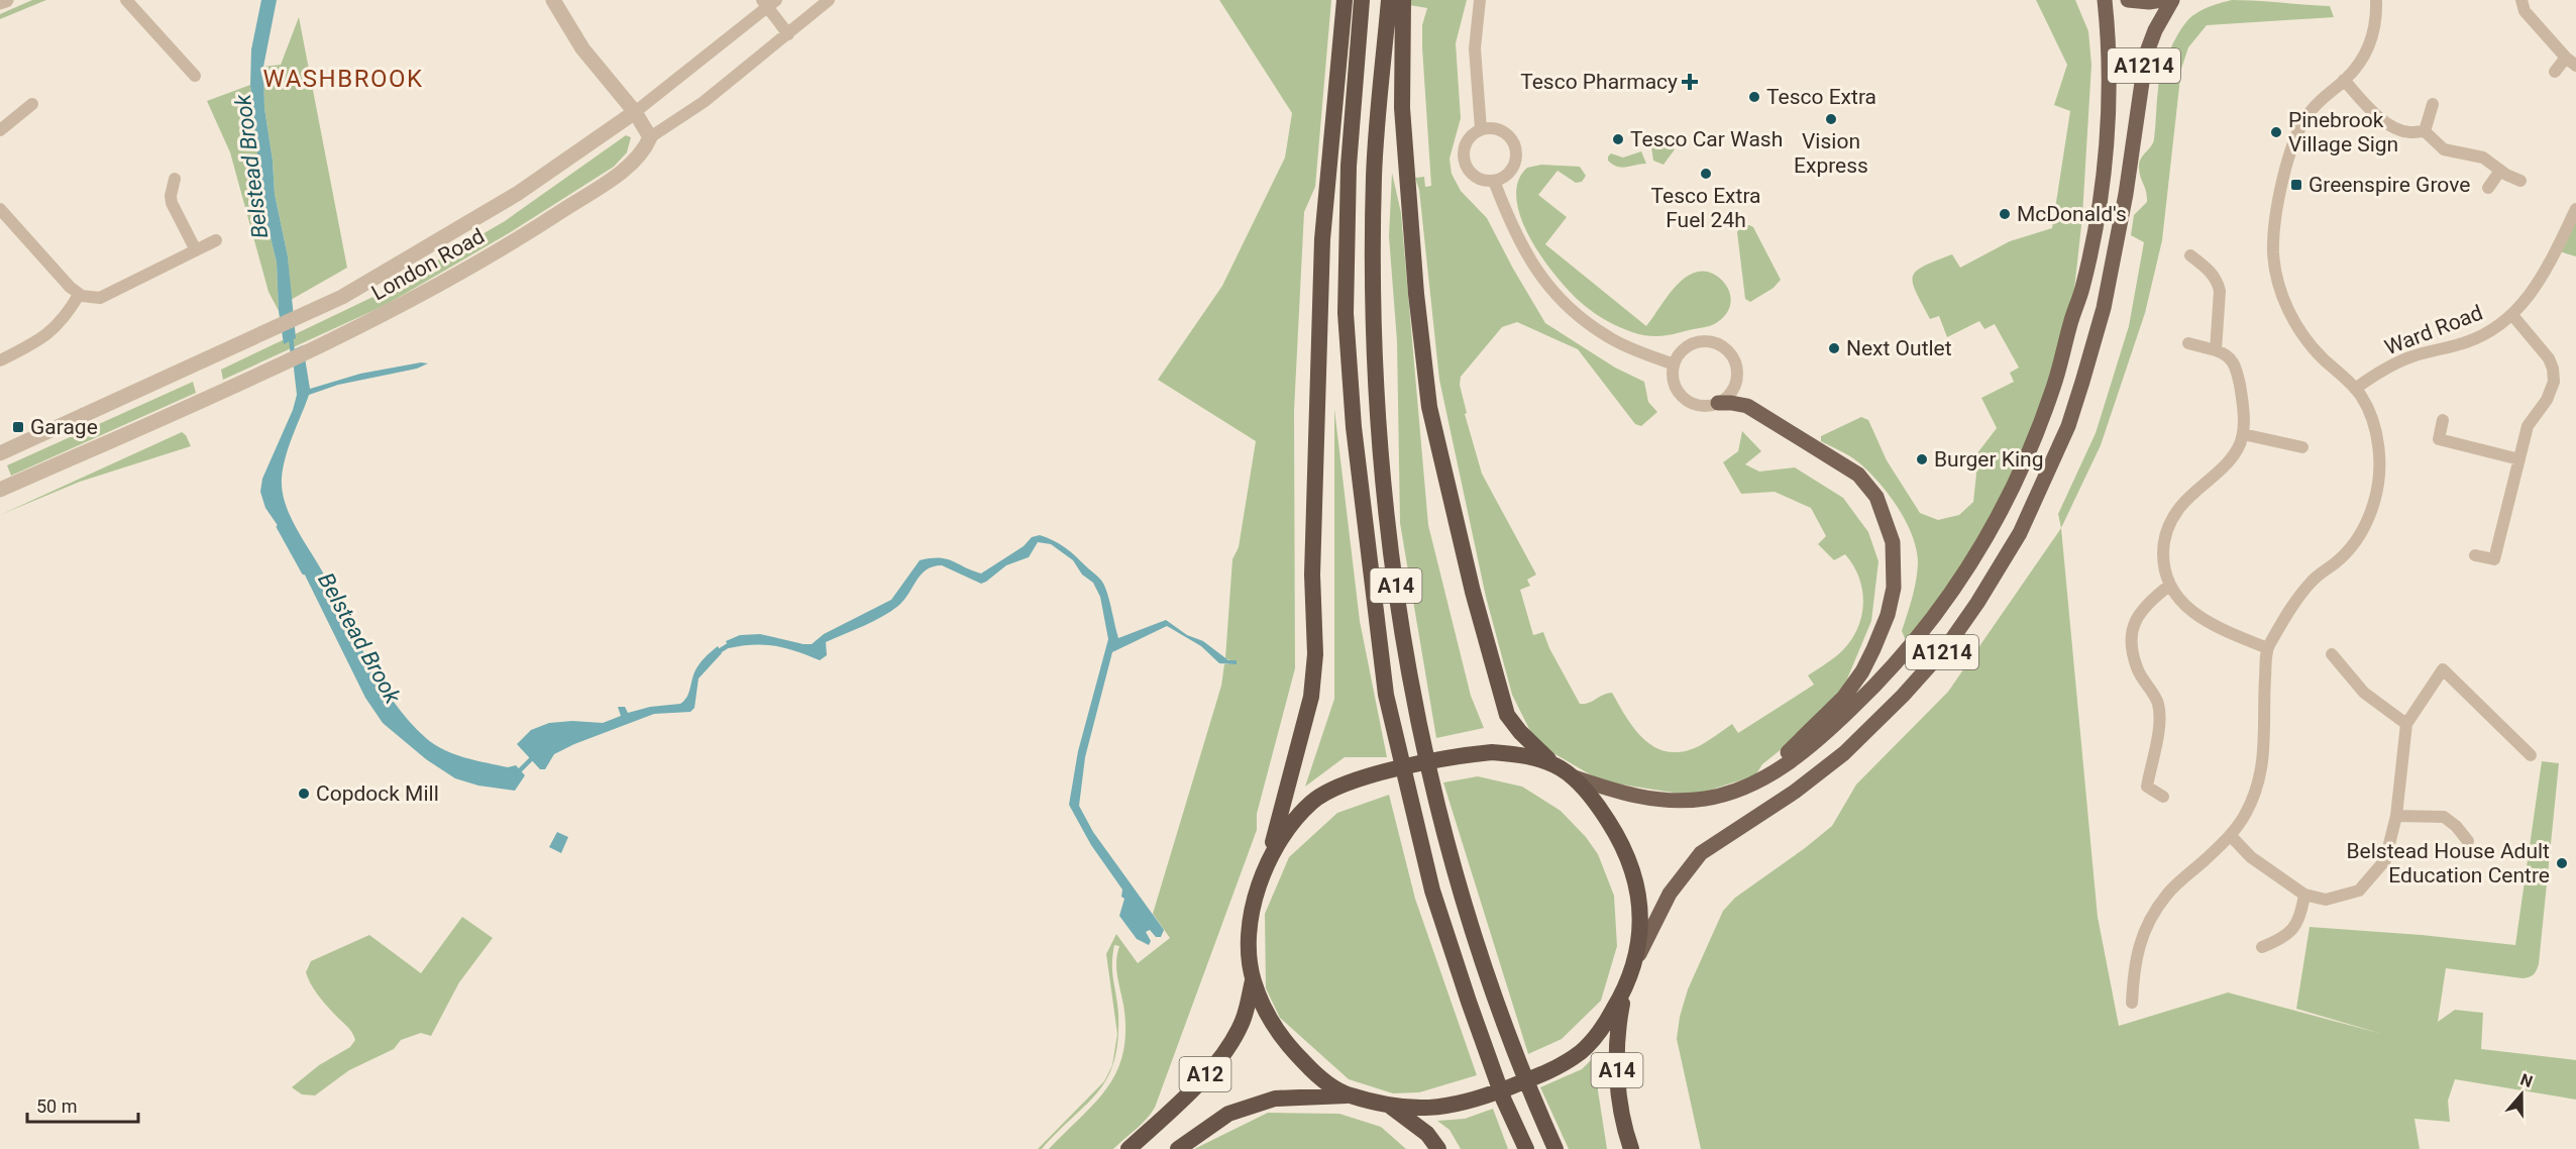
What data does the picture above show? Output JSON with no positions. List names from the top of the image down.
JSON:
{
  "streets": {
    "highway": ["A14", "A12"],
    "main road": ["A1214"],
    "street": ["London Road", "Ward Road"]
  },
  "districts": ["WASHBROOK"],
  "water": ["Belstead Brook"],
  "places": {
    "health": ["Tesco Pharmacy"],
    "other": [
      "Tesco Extra",
      "Vision Express",
      "Pinebrook Village Sign",
      "Tesco Car Wash",
      "Tesco Extra Fuel 24h",
      "McDonald's",
      "Next Outlet",
      "Burger King",
      "Copdock Mill",
      "Belstead House Adult Education Centre"
    ],
    "transit": ["Greenspire Grove", "Garage"]
  },
  "scale_bar": "50 m",
  "north": "top"
}
